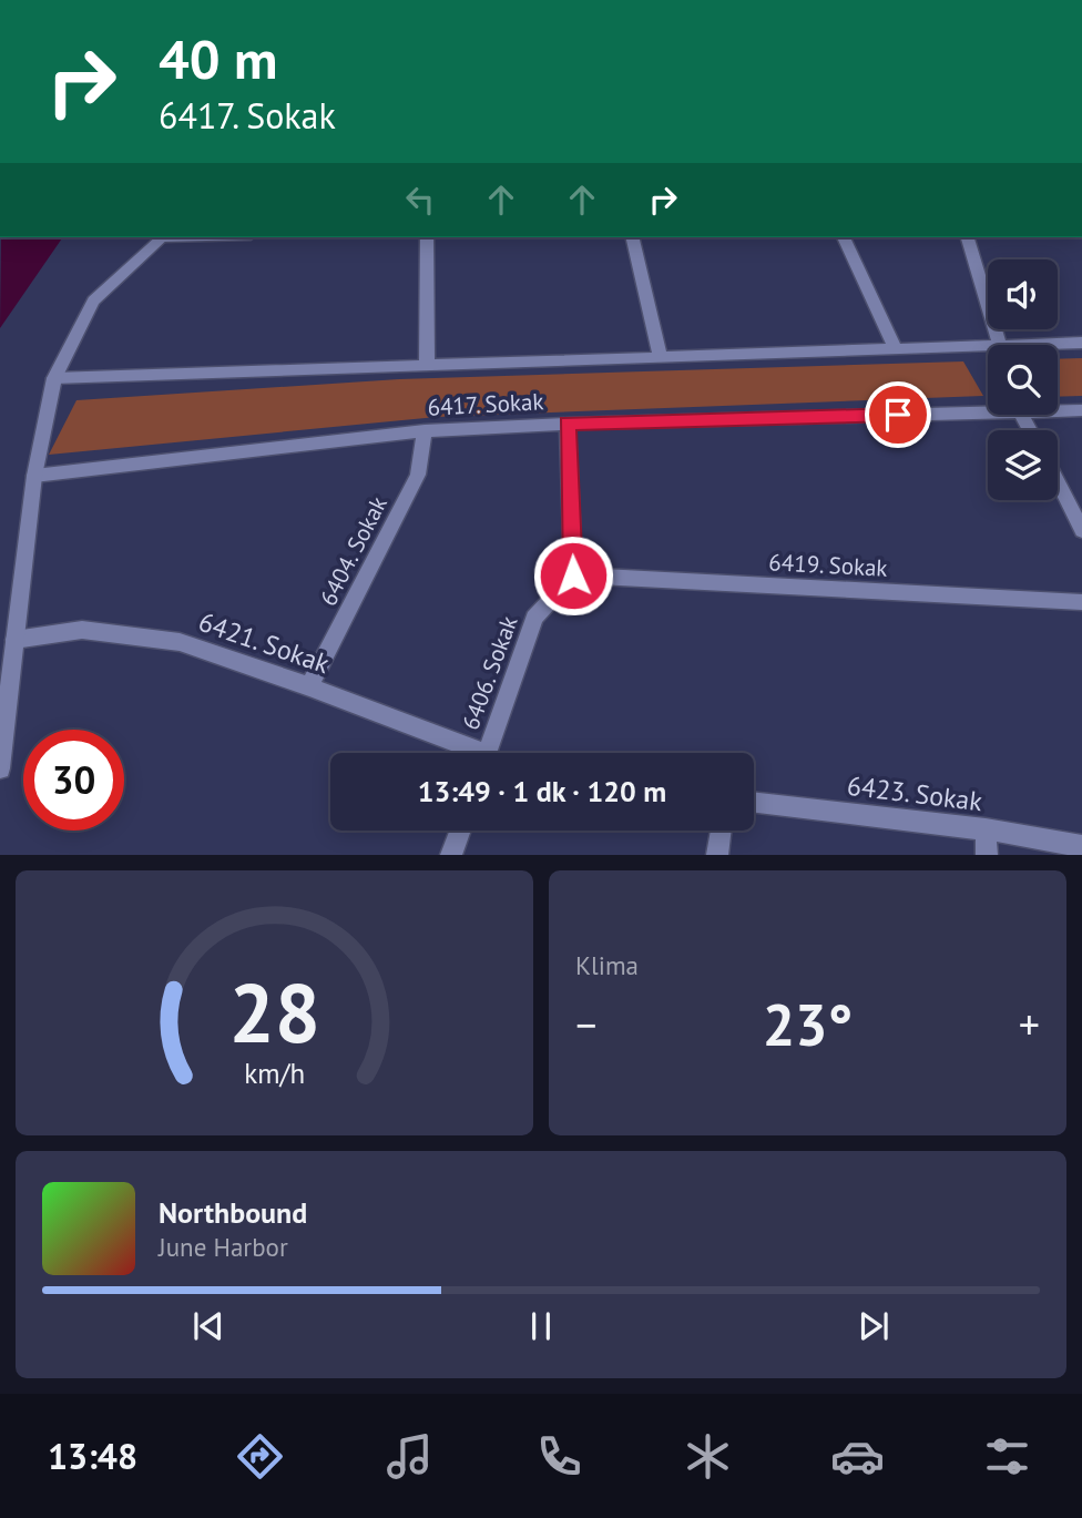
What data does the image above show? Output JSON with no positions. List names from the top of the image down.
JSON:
{
  "streets": {
    "street": [
      "6417. Sokak",
      "6404. Sokak",
      "6419. Sokak",
      "6421. Sokak",
      "6406. Sokak",
      "6423. Sokak"
    ]
  },
  "crossings": [
    ["6417. Sokak", "6404. Sokak"],
    ["6404. Sokak", "6421. Sokak"],
    ["6419. Sokak", "6406. Sokak"]
  ],
  "page": {
    "turn": ["40 m", "6417. Sokak"],
    "limit": "30",
    "trip": "13:49 · 1 dk · 120 m",
    "tile": "Klima",
    "heat": ["−", "23°", "+"],
    "song": ["Northbound", "June Harbor"],
    "tabs": "13:48",
    "gauge": ["28", "km/h"]
  }
}
